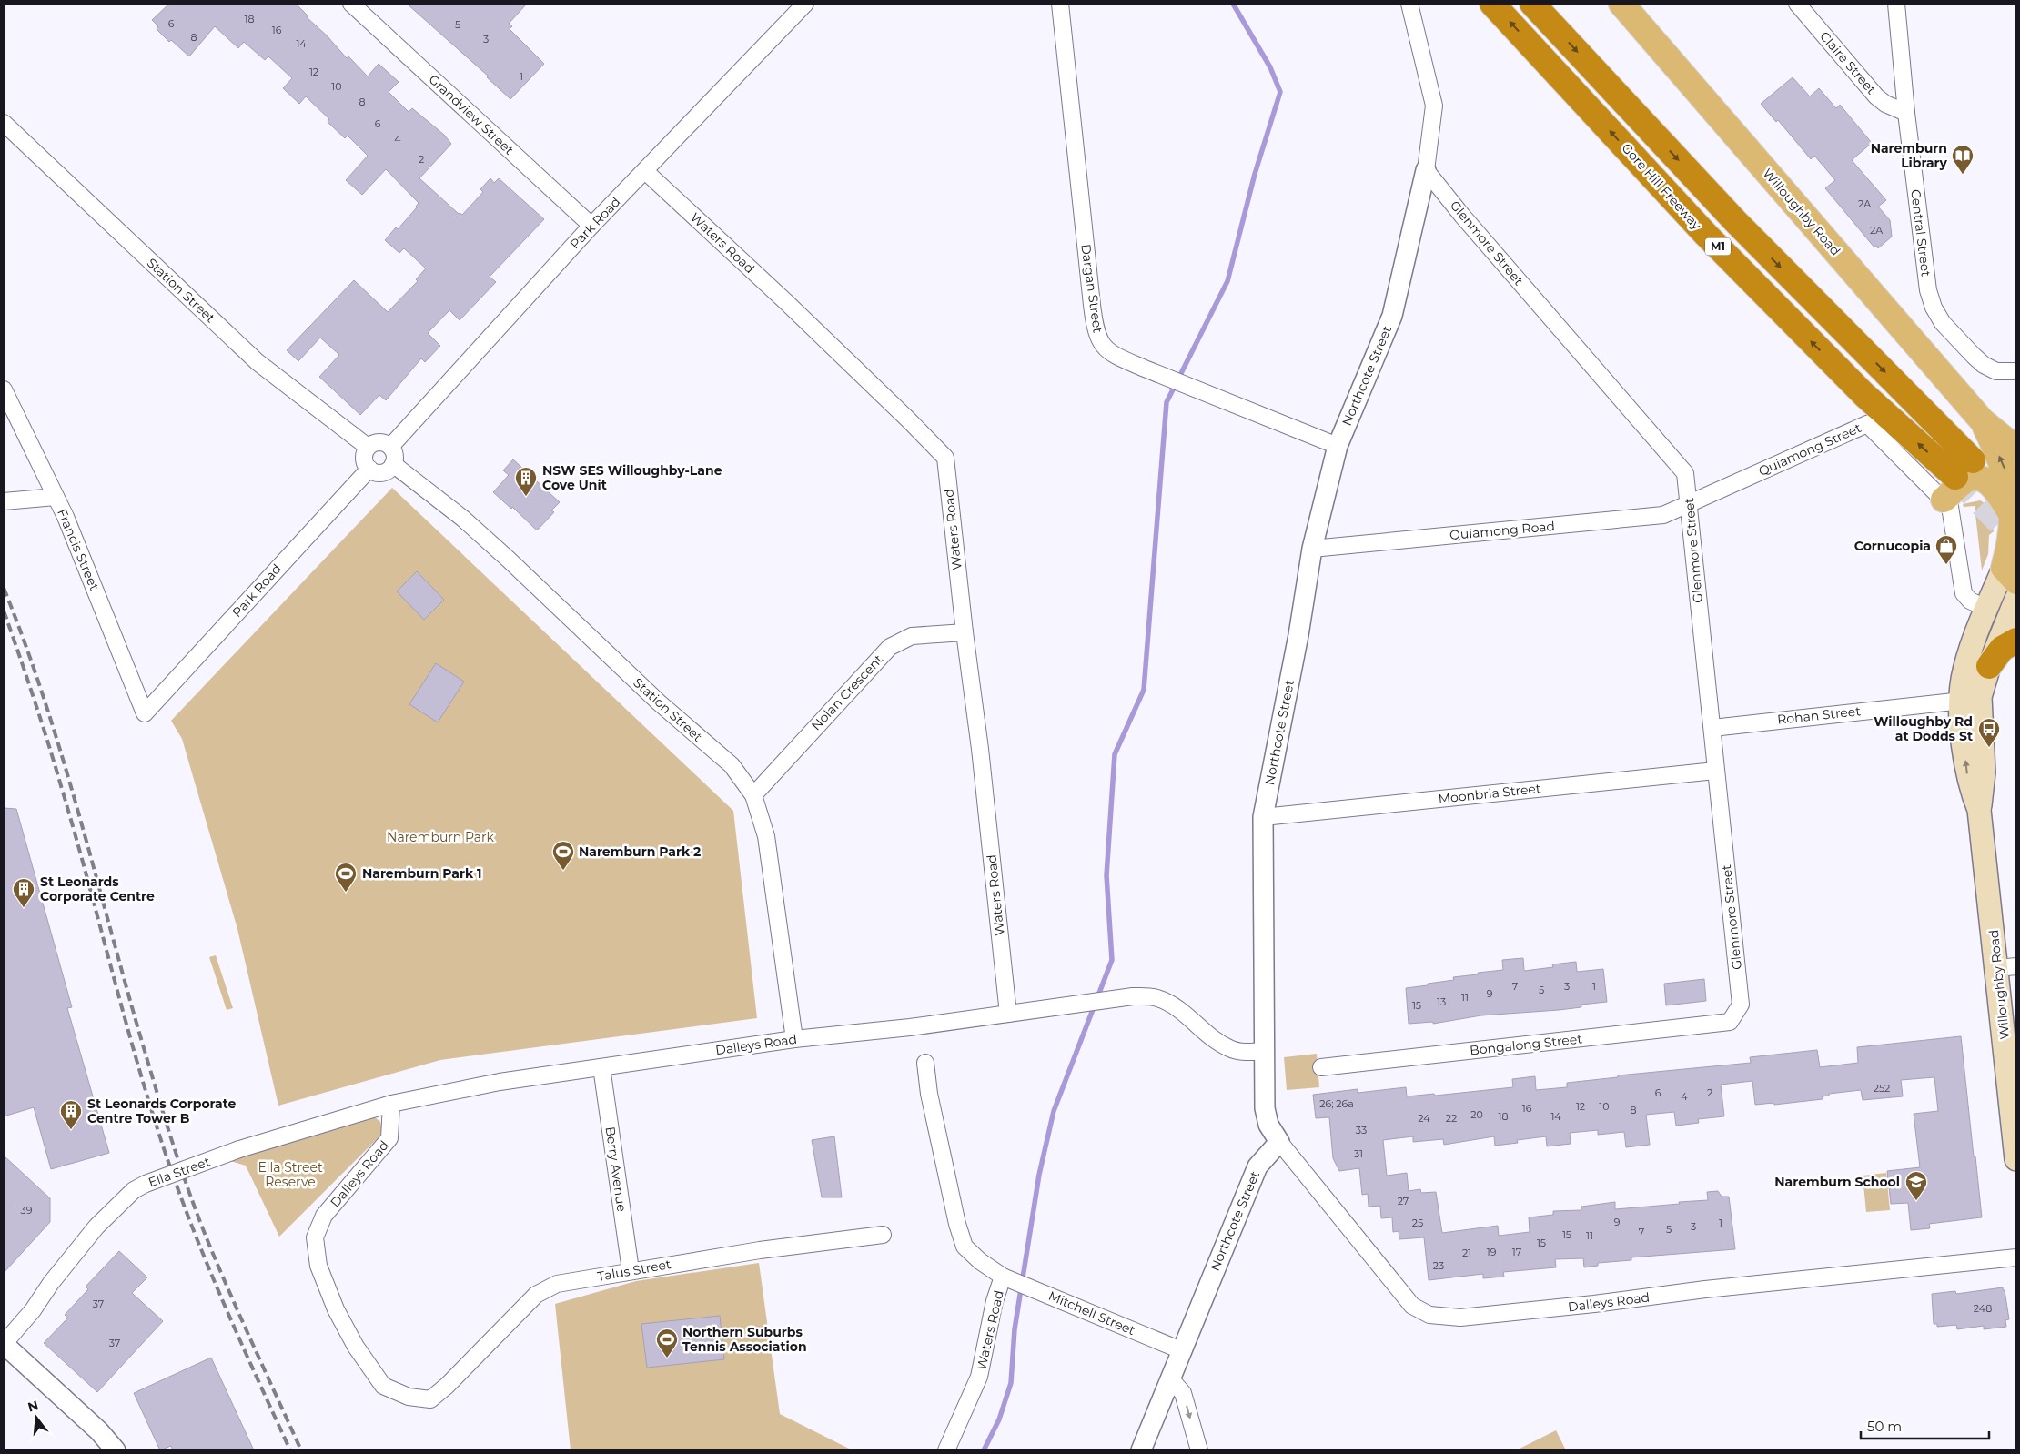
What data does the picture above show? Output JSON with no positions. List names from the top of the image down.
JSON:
{
  "streets": {
    "highway": ["Gore Hill Freeway", "M1"],
    "main road": ["Willoughby Road"],
    "street": [
      "Claire Street",
      "Grandview Street",
      "Park Road",
      "Central Street",
      "Waters Road",
      "Glenmore Street",
      "Dargan Street",
      "Station Street",
      "Northcote Street",
      "Quiamong Street",
      "Quiamong Road",
      "Francis Street",
      "Nolan Crescent",
      "Rohan Street",
      "Moonbria Street",
      "Dalleys Road",
      "Bongalong Street",
      "Berry Avenue",
      "Ella Street",
      "Talus Street",
      "Mitchell Street"
    ]
  },
  "crossings": [
    ["Claire Street", "Central Street"],
    ["Grandview Street", "Park Road"],
    ["Willoughby Road", "Quiamong Street"],
    ["Willoughby Road", "Rohan Street"],
    ["Park Road", "Waters Road"],
    ["Park Road", "Station Street"],
    ["Park Road", "Francis Street"],
    ["Waters Road", "Nolan Crescent"],
    ["Waters Road", "Dalleys Road"],
    ["Waters Road", "Mitchell Street"],
    ["Glenmore Street", "Northcote Street"],
    ["Glenmore Street", "Quiamong Street"],
    ["Glenmore Street", "Quiamong Road"],
    ["Glenmore Street", "Rohan Street"],
    ["Glenmore Street", "Moonbria Street"],
    ["Glenmore Street", "Bongalong Street"],
    ["Dargan Street", "Northcote Street"],
    ["Station Street", "Nolan Crescent"],
    ["Station Street", "Dalleys Road"],
    ["Northcote Street", "Quiamong Road"],
    ["Northcote Street", "Moonbria Street"],
    ["Northcote Street", "Dalleys Road"],
    ["Northcote Street", "Mitchell Street"],
    ["Quiamong Street", "Quiamong Road"],
    ["Dalleys Road", "Berry Avenue"],
    ["Dalleys Road", "Ella Street"],
    ["Dalleys Road", "Talus Street"],
    ["Berry Avenue", "Talus Street"]
  ],
  "parks": ["Naremburn Park", "Ella Street Reserve"],
  "places": {
    "library": ["Naremburn Library"],
    "building": ["NSW SES Willoughby-Lane Cove Unit", "St Leonards Corporate Centre", "St Leonards Corporate Centre Tower B"],
    "shop": ["Cornucopia"],
    "bus stop": ["Willoughby Rd at Dodds St"],
    "sports": ["Naremburn Park 2", "Naremburn Park 1", "Northern Suburbs Tennis Association"],
    "school or university": ["Naremburn School"]
  },
  "house_numbers": [
    "18",
    "6",
    "5",
    "16",
    "8",
    "3",
    "14",
    "12",
    "1",
    "10",
    "8",
    "6",
    "4",
    "2",
    "2A",
    "2A",
    "7",
    "3",
    "1",
    "5",
    "9",
    "11",
    "13",
    "15",
    "252",
    "6",
    "2",
    "4",
    "26; 26a",
    "12",
    "10",
    "16",
    "8",
    "20",
    "18",
    "14",
    "24",
    "22",
    "33",
    "31",
    "27",
    "39",
    "9",
    "25",
    "1",
    "3",
    "5",
    "7",
    "15",
    "11",
    "15",
    "19",
    "17",
    "21",
    "23",
    "37",
    "248",
    "37"
  ],
  "scale_bar": "50 m",
  "north": "top"
}
